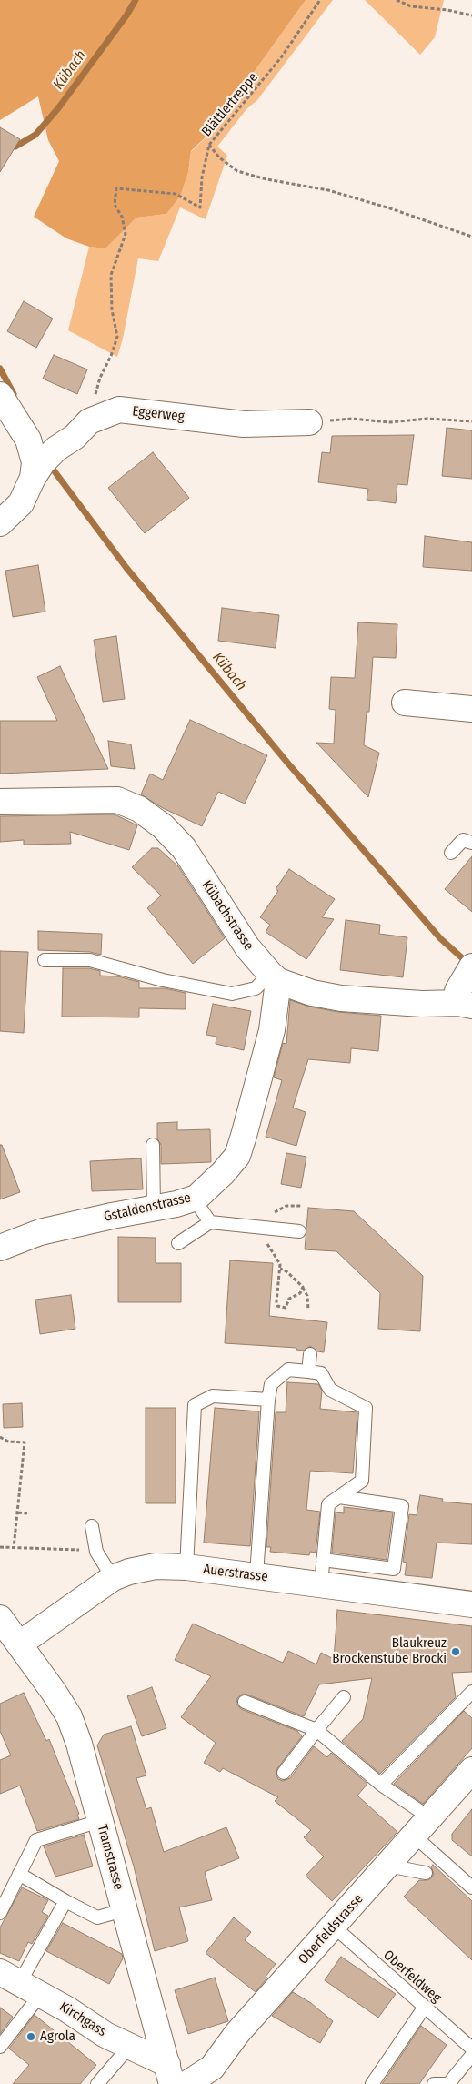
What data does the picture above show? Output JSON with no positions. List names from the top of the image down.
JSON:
{
  "streets": {
    "street": [
      "Eggerweg",
      "Kübachstrasse",
      "Gstaldenstrasse",
      "Auerstrasse",
      "Tramstrasse",
      "Oberfeldstrasse",
      "Kirchgass"
    ],
    "lane": ["Oberfeldweg"],
    "path": ["Blättlertreppe"]
  },
  "crossings": [
    ["Blättlertreppe", "Eggerweg"],
    ["Kübachstrasse", "Gstaldenstrasse"],
    ["Auerstrasse", "Tramstrasse"],
    ["Tramstrasse", "Kirchgass"],
    ["Oberfeldstrasse", "Oberfeldweg"]
  ],
  "water": ["Kübach"],
  "places": ["Blaukreuz Brockenstube Brocki", "Agrola"]
}
